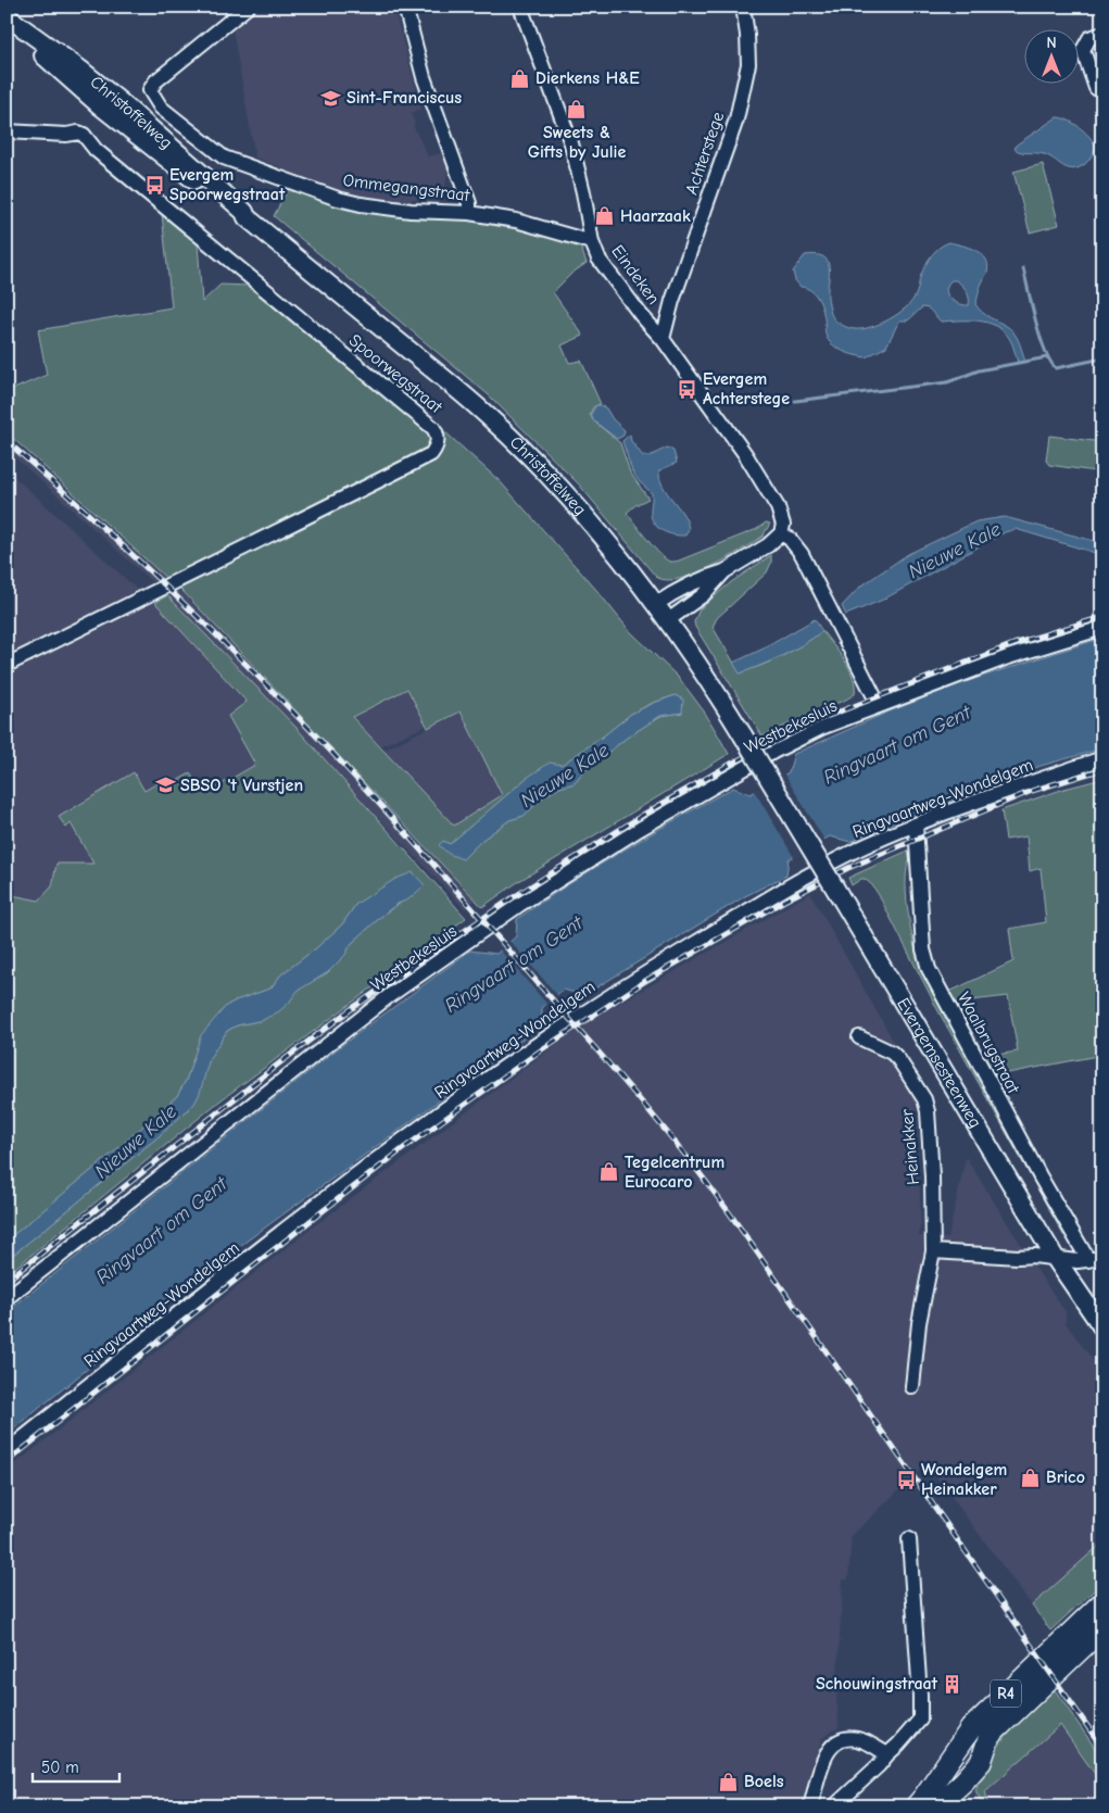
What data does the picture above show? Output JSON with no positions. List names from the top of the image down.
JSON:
{
  "streets": {
    "highway": ["R4"],
    "main road": ["Christoffelweg", "Evergemsesteenweg"],
    "street": [
      "Achterstege",
      "Ommegangstraat",
      "Eindeken",
      "Spoorwegstraat",
      "Westbekesluis",
      "Ringvaartweg-Wondelgem",
      "Waalbrugstraat",
      "Heinakker"
    ]
  },
  "crossings": [
    ["Christoffelweg", "Evergemsesteenweg"],
    ["Achterstege", "Eindeken"],
    ["Ommegangstraat", "Eindeken"],
    ["Ringvaartweg-Wondelgem", "Waalbrugstraat"],
    ["Waalbrugstraat", "Evergemsesteenweg"]
  ],
  "water": ["Nieuwe Kale", "Ringvaart om Gent"],
  "places": {
    "shop": [
      "Dierkens H&E",
      "Sweets & Gifts by Julie",
      "Haarzaak",
      "Tegelcentrum Eurocaro",
      "Brico",
      "Boels"
    ],
    "school or university": ["Sint-Franciscus", "SBSO 't Vurstjen"],
    "bus stop": ["Evergem Spoorwegstraat", "Evergem Achterstege", "Wondelgem Heinakker"],
    "building": ["Schouwingstraat"]
  },
  "scale_bar": "50 m",
  "north": "top"
}
